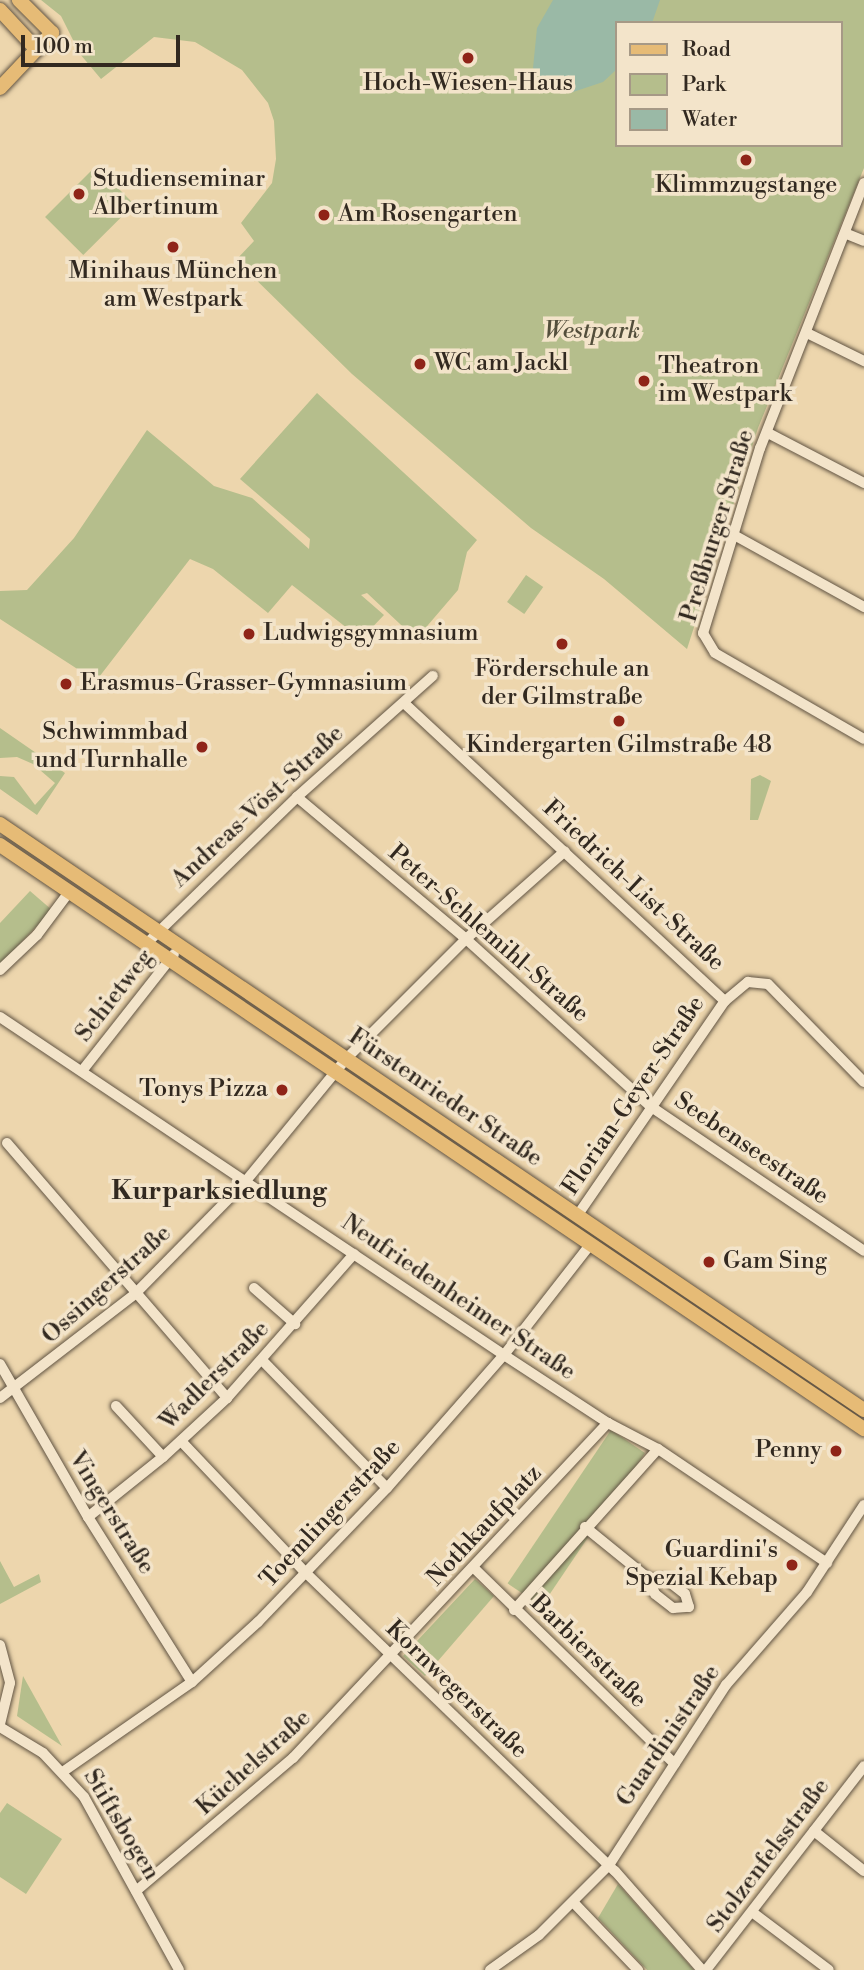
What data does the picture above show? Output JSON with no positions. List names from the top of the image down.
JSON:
{
  "streets": {
    "main road": ["Fürstenrieder Straße"],
    "street": [
      "Preßburger Straße",
      "Andreas-Vöst-Straße",
      "Friedrich-List-Straße",
      "Peter-Schlemihl-Straße",
      "Schietweg",
      "Florian-Geyer-Straße",
      "Seebenseestraße",
      "Ossingerstraße",
      "Neufriedenheimer Straße",
      "Wadlerstraße",
      "Vingerstraße",
      "Toemlingerstraße",
      "Nothkaufplatz",
      "Barbierstraße",
      "Kornwegerstraße",
      "Guardinistraße",
      "Küchelstraße",
      "Stiftsbogen",
      "Stolzenfelsstraße"
    ]
  },
  "crossings": [
    ["Andreas-Vöst-Straße", "Friedrich-List-Straße"],
    ["Andreas-Vöst-Straße", "Peter-Schlemihl-Straße"],
    ["Andreas-Vöst-Straße", "Fürstenrieder Straße"],
    ["Friedrich-List-Straße", "Florian-Geyer-Straße"],
    ["Friedrich-List-Straße", "Ossingerstraße"],
    ["Peter-Schlemihl-Straße", "Florian-Geyer-Straße"],
    ["Peter-Schlemihl-Straße", "Seebenseestraße"],
    ["Peter-Schlemihl-Straße", "Ossingerstraße"],
    ["Schietweg", "Fürstenrieder Straße"],
    ["Schietweg", "Neufriedenheimer Straße"],
    ["Florian-Geyer-Straße", "Fürstenrieder Straße"],
    ["Florian-Geyer-Straße", "Seebenseestraße"],
    ["Fürstenrieder Straße", "Ossingerstraße"],
    ["Fürstenrieder Straße", "Toemlingerstraße"],
    ["Ossingerstraße", "Neufriedenheimer Straße"],
    ["Ossingerstraße", "Vingerstraße"],
    ["Neufriedenheimer Straße", "Wadlerstraße"],
    ["Neufriedenheimer Straße", "Toemlingerstraße"],
    ["Neufriedenheimer Straße", "Nothkaufplatz"],
    ["Neufriedenheimer Straße", "Guardinistraße"],
    ["Wadlerstraße", "Vingerstraße"],
    ["Wadlerstraße", "Kornwegerstraße"],
    ["Vingerstraße", "Toemlingerstraße"],
    ["Toemlingerstraße", "Kornwegerstraße"],
    ["Toemlingerstraße", "Stiftsbogen"],
    ["Nothkaufplatz", "Barbierstraße"],
    ["Nothkaufplatz", "Kornwegerstraße"],
    ["Nothkaufplatz", "Küchelstraße"],
    ["Barbierstraße", "Guardinistraße"],
    ["Kornwegerstraße", "Guardinistraße"],
    ["Kornwegerstraße", "Küchelstraße"],
    ["Kornwegerstraße", "Stolzenfelsstraße"],
    ["Küchelstraße", "Stiftsbogen"]
  ],
  "districts": ["Kurparksiedlung"],
  "parks": ["Westpark"],
  "places": [
    "Hoch-Wiesen-Haus",
    "Klimmzugstange",
    "Studienseminar Albertinum",
    "Am Rosengarten",
    "Minihaus München am Westpark",
    "WC am Jackl",
    "Theatron im Westpark",
    "Ludwigsgymnasium",
    "Förderschule an der Gilmstraße",
    "Erasmus-Grasser-Gymnasium",
    "Kindergarten Gilmstraße 48",
    "Schwimmbad und Turnhalle",
    "Tonys Pizza",
    "Gam Sing",
    "Penny",
    "Guardini's Spezial Kebap"
  ],
  "legend": ["Road", "Park", "Water"],
  "scale_bar": "100 m"
}
